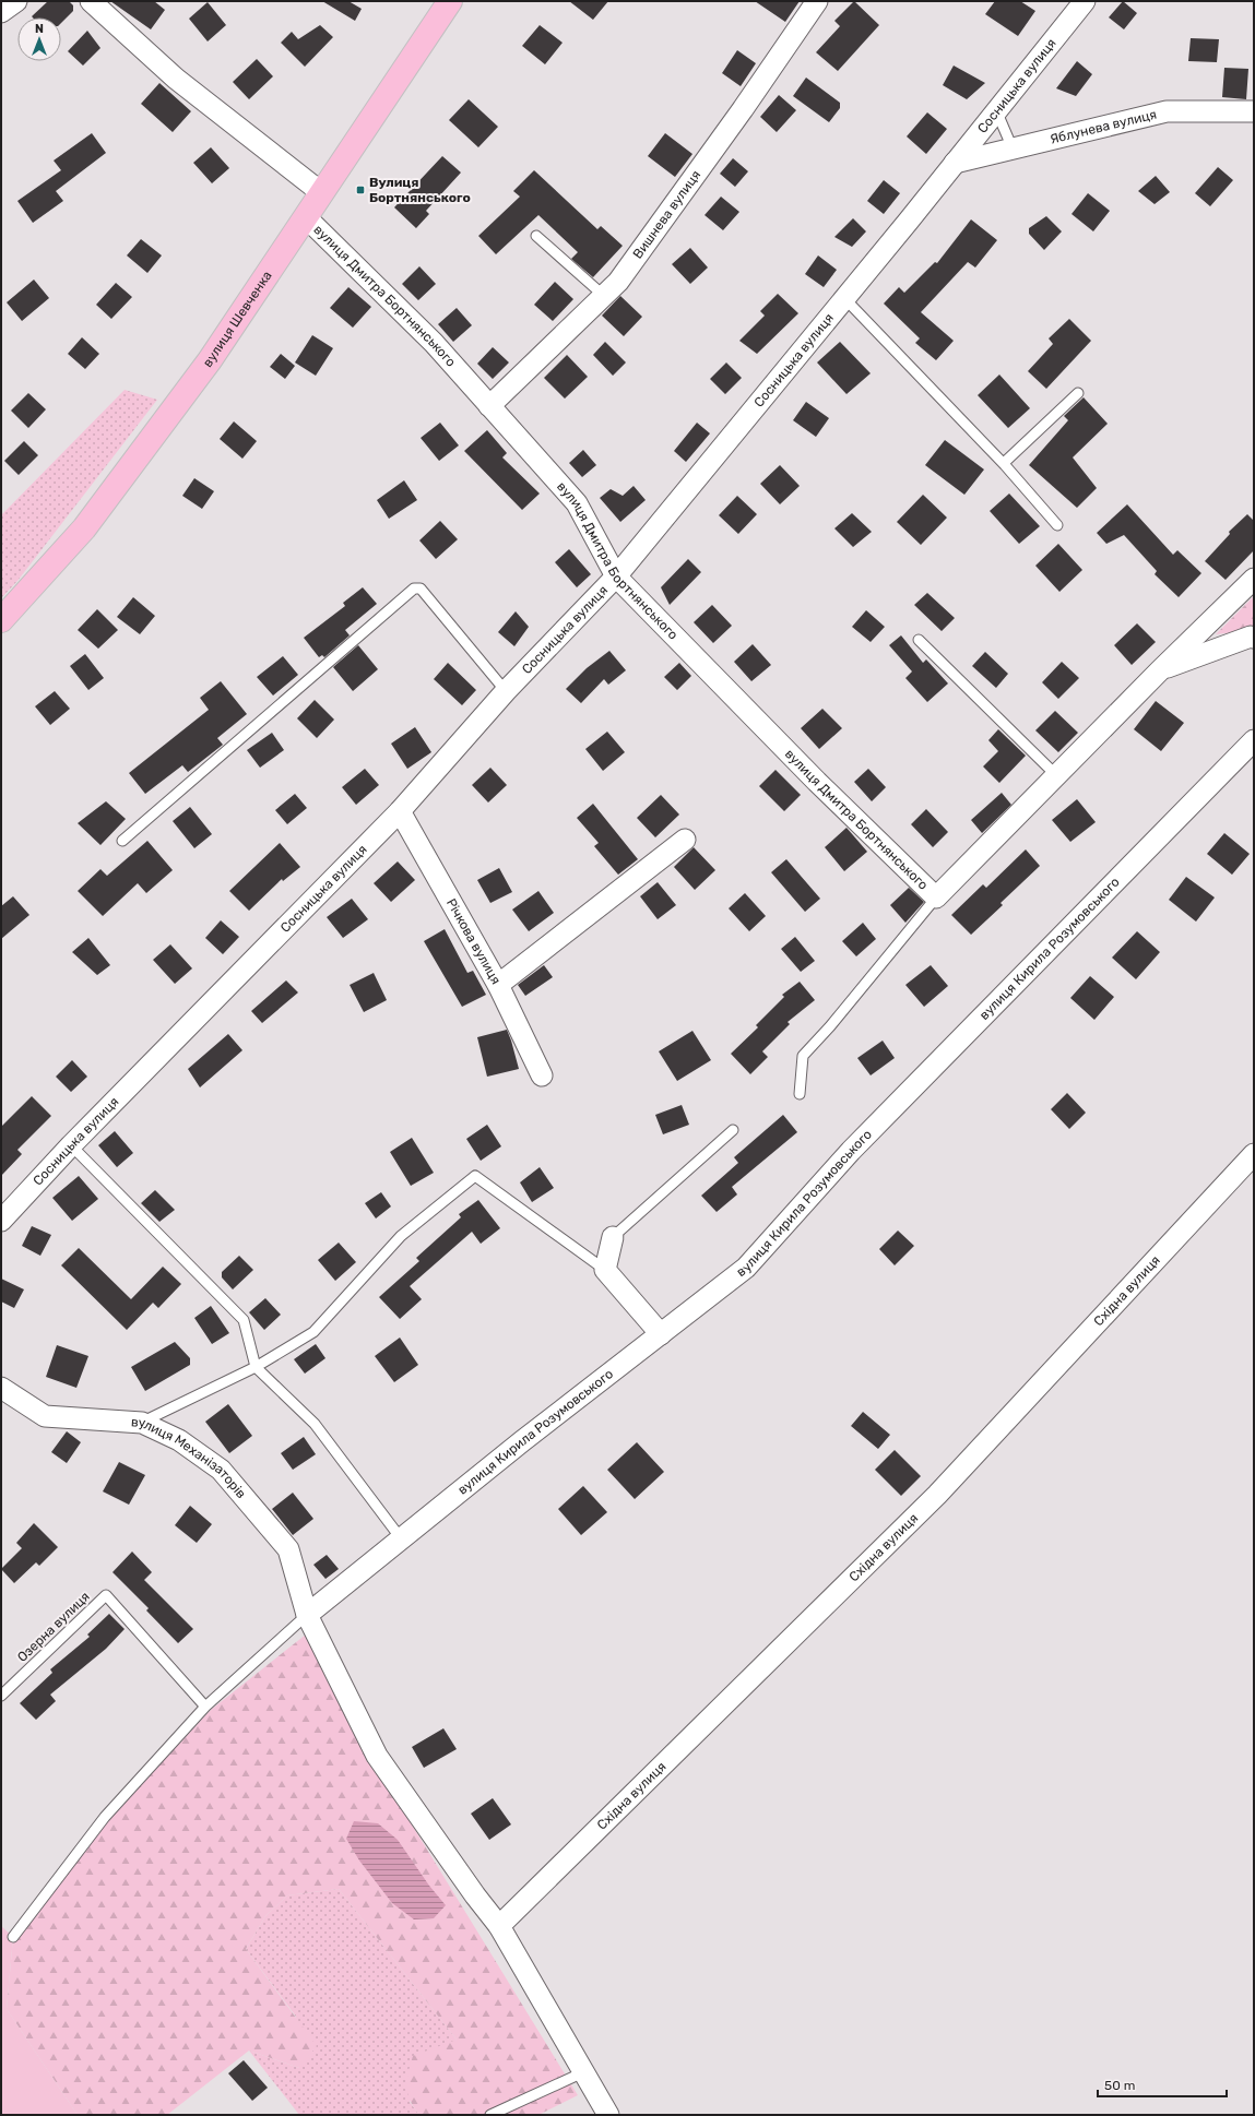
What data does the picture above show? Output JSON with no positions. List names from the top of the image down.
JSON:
{
  "streets": {
    "main road": ["вулиця Шевченка"],
    "street": [
      "Сосницька вулиця",
      "Яблунева вулиця",
      "Вишнева вулиця",
      "вулиця Дмитра Бортнянського",
      "Річкова вулиця",
      "вулиця Кирила Розумовського",
      "Східна вулиця",
      "вулиця Механізаторів"
    ],
    "lane": ["Озерна вулиця"]
  },
  "crossings": [
    ["Сосницька вулиця", "Яблунева вулиця"],
    ["Сосницька вулиця", "вулиця Дмитра Бортнянського"],
    ["Сосницька вулиця", "Річкова вулиця"],
    ["Вишнева вулиця", "вулиця Дмитра Бортнянського"],
    ["вулиця Дмитра Бортнянського", "вулиця Шевченка"],
    ["вулиця Кирила Розумовського", "вулиця Механізаторів"],
    ["Східна вулиця", "вулиця Механізаторів"]
  ],
  "places": {
    "transit": ["Вулиця Бортнянського"]
  },
  "scale_bar": "50 m",
  "north": "top"
}
